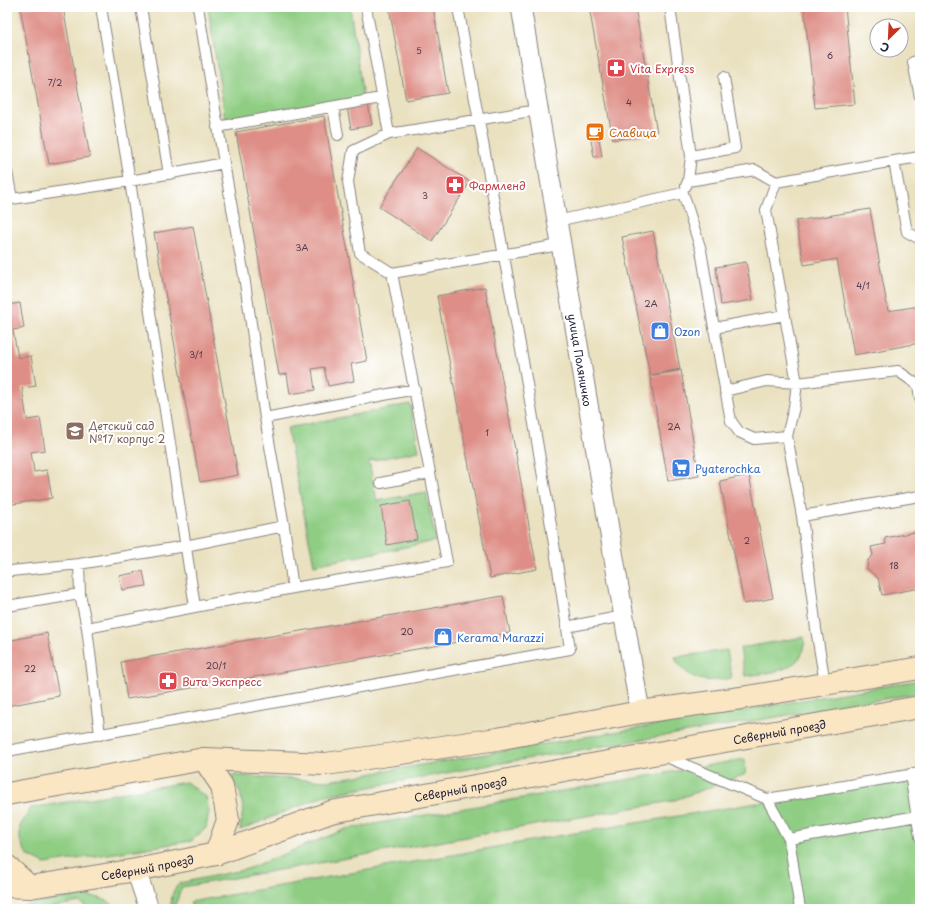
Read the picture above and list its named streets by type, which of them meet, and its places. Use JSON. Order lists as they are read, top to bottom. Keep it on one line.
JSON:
{"streets":{"main road":["Северный проезд"],"street":["улица Поляничко"]},"places":{"pharmacy":["Vita Express","Фармленд","Вита Экспресс"],"cafe":["Славица"],"shop":["Ozon","Kerama Marazzi"],"school or university":["Детский сад №17 корпус 2"],"supermarket":["Pyaterochka"]},"house_numbers":["5","6","7/2","4","3","3А","4/1","2А","3/1","2А","1","2","18","20","20/1","22"],"north":"bottom left"}
